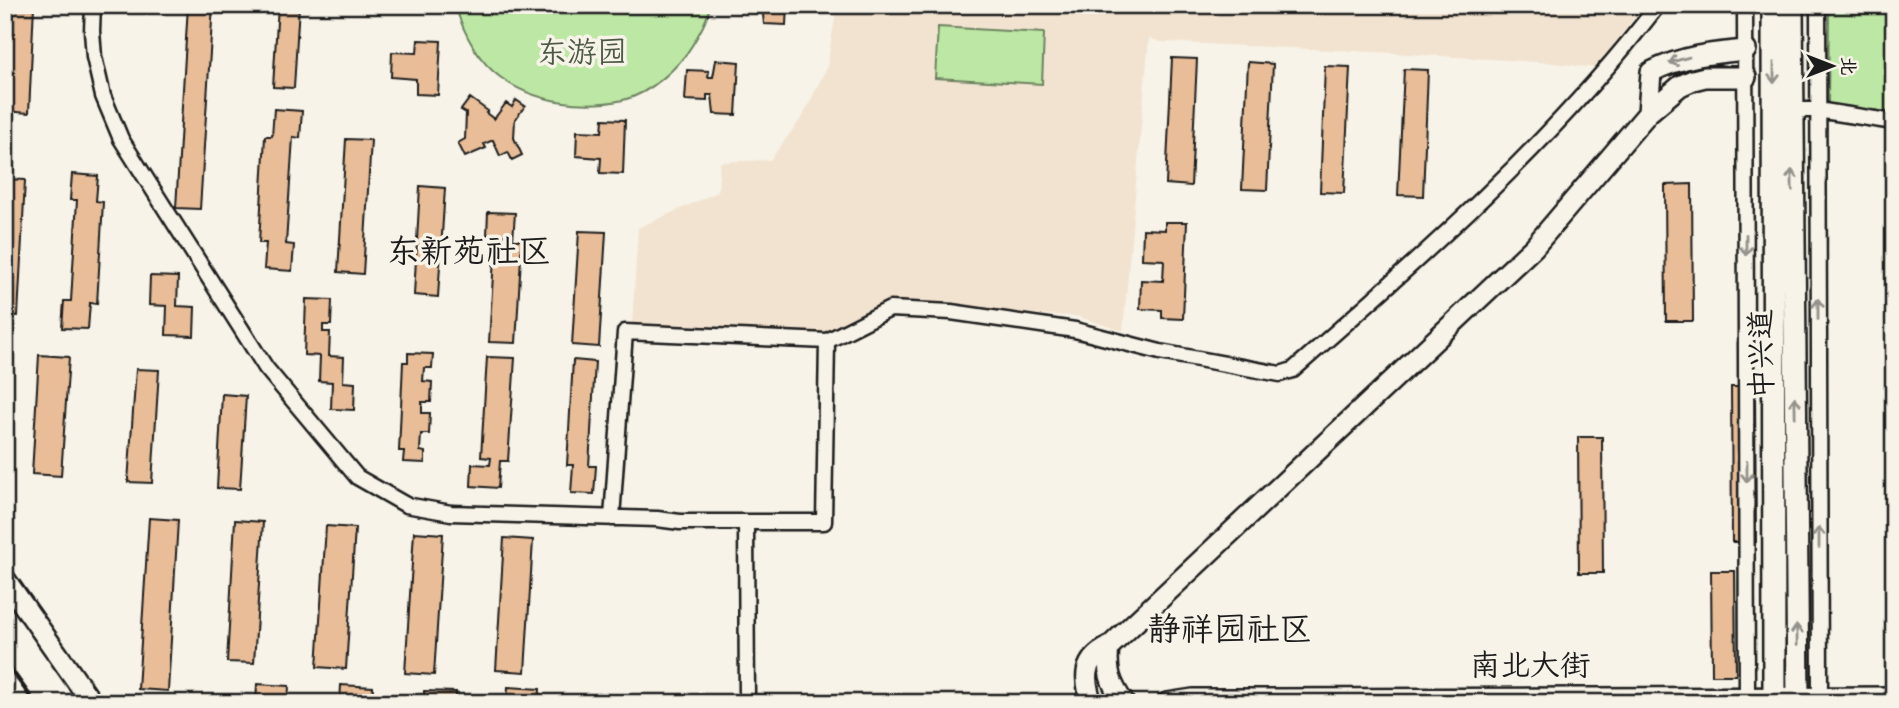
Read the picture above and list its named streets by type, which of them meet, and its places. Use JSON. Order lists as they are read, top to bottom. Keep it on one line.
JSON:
{"streets":{"main road":["中兴道"],"street":["南北大街"]},"crossings":[["中兴道","南北大街"]],"districts":["东新苑社区","静祥园社区"],"parks":["东游园"],"north":"right"}
